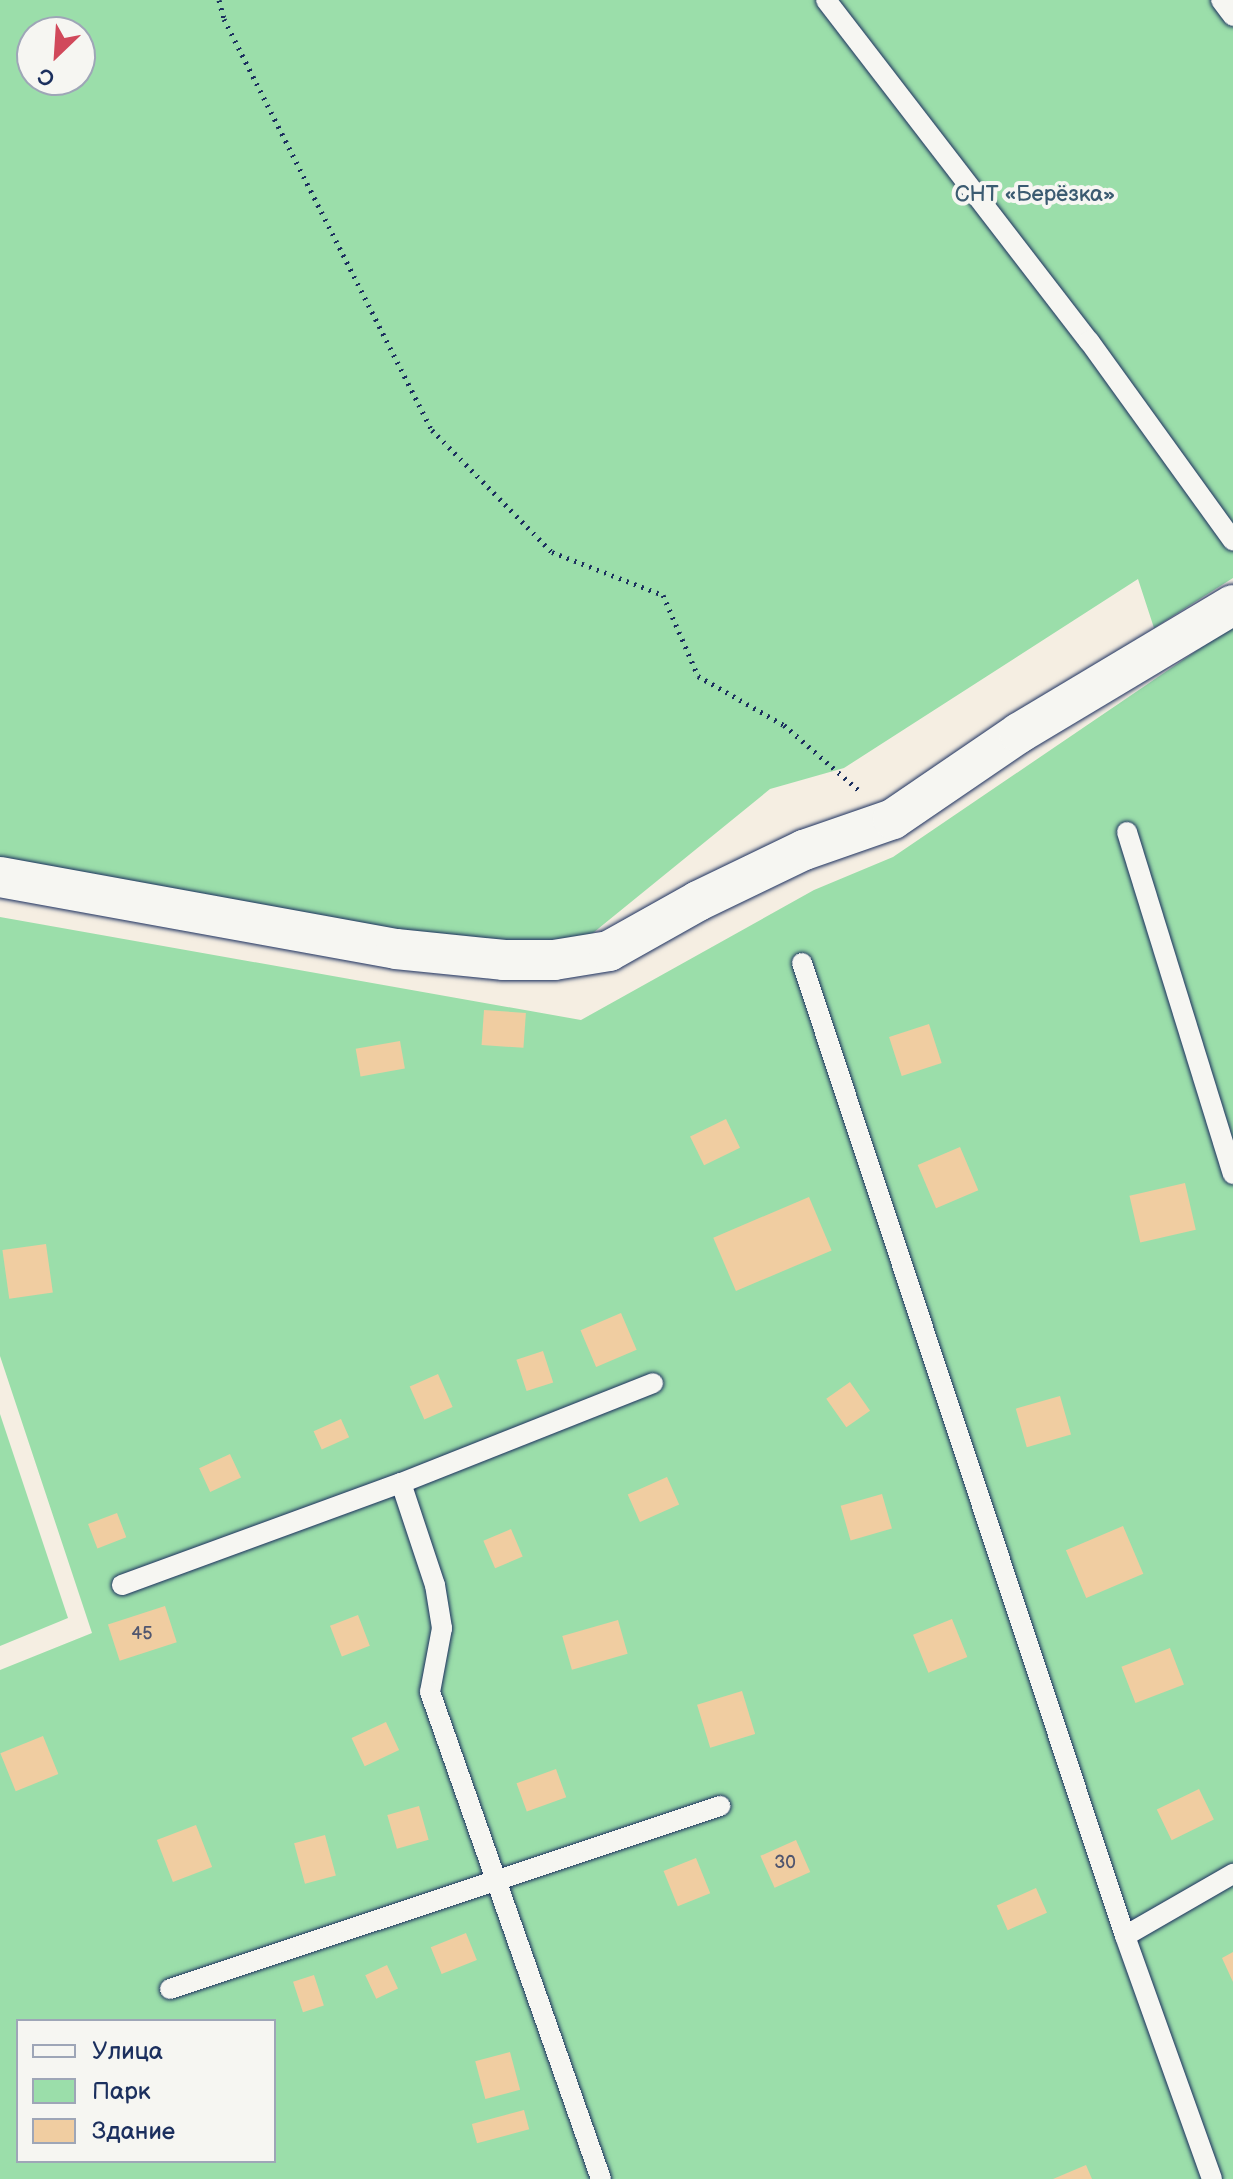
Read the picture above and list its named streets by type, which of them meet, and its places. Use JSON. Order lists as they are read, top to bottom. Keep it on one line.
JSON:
{"parks":["СНТ «Берёзка»"],"house_numbers":["45","30"],"legend":["Улица","Парк","Здание"],"north":"bottom left"}
